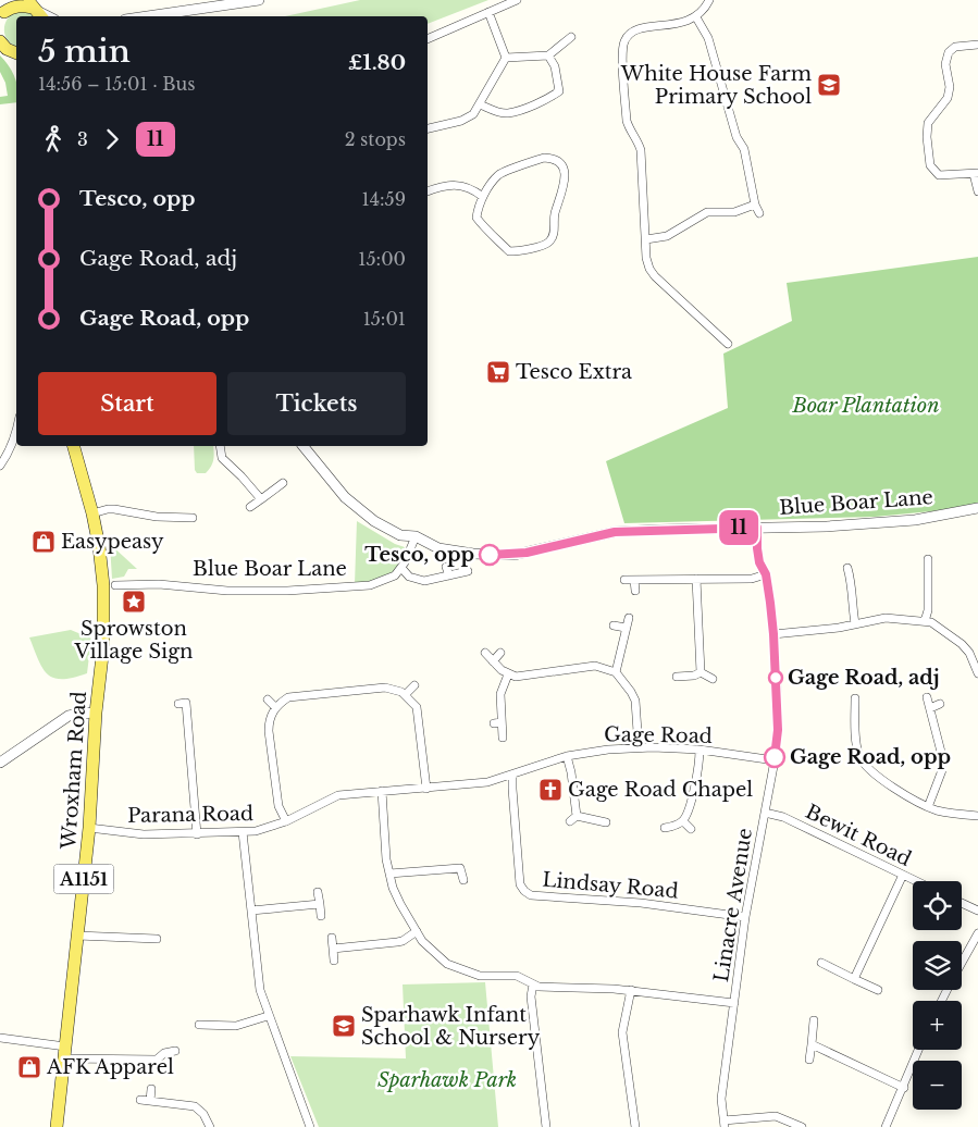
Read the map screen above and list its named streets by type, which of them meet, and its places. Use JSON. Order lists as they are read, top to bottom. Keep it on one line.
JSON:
{"streets":{"main road":["Wroxham Road","A1151"],"street":["Blue Boar Lane","Gage Road","Parana Road","Bewit Road","Lindsay Road","Linacre Avenue"]},"crossings":[["Blue Boar Lane","Linacre Avenue"],["Gage Road","Parana Road"],["Gage Road","Lindsay Road"],["Gage Road","Linacre Avenue"],["Wroxham Road","Parana Road"],["Parana Road","Lindsay Road"],["Bewit Road","Linacre Avenue"],["Lindsay Road","Linacre Avenue"]],"parks":["Boar Plantation","Sparhawk Park"],"places":{"school or university":["White House Farm Primary School","Sparhawk Infant School & Nursery"],"supermarket":["Tesco Extra"],"shop":["Easypeasy","AFK Apparel"],"other":["Tesco, opp","Gage Road, adj","Gage Road, opp"],"place":["Sprowston Village Sign"],"church":["Gage Road Chapel"]},"lines":["bus line 11"],"page":{"on_map":"11","heading":["5 min","14:56 – 15:01 · Bus","£1.80"],"legs":["3","11","2 stops"],"list":[{"name":"Tesco, opp","value":"14:59"},{"name":"Gage Road, adj","value":"15:00"},{"name":"Gage Road, opp","value":"15:01"}],"buttons":["Start","Tickets"],"map_buttons":["+","−"]}}
